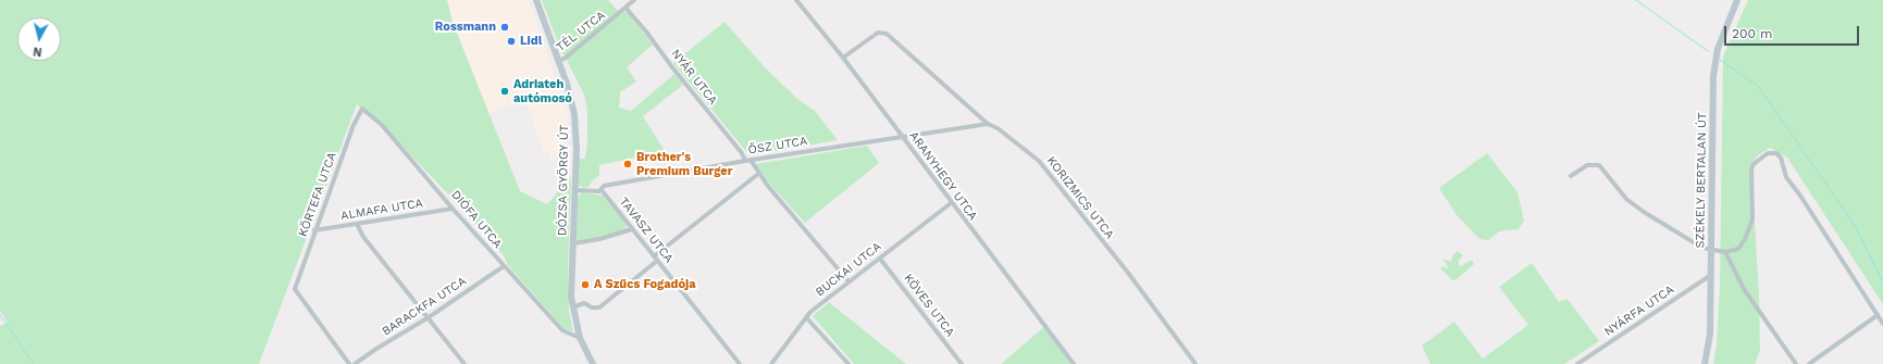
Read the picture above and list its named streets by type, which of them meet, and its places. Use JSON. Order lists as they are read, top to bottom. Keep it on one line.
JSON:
{"streets":{"main road":["DÓZSA GYÖRGY ÚT","SZÉKELY BERTALAN ÚT"],"street":["TÉL UTCA","NYÁR UTCA","ŐSZ UTCA","ARANYHEGY UTCA","KÖRTEFA UTCA","KORIZMICS UTCA","ALMAFA UTCA","DIÓFA UTCA","TAVASZ UTCA","BUCKAI UTCA","KÖVES UTCA","BARACKFA UTCA","NYÁRFA UTCA"]},"crossings":[["TÉL UTCA","NYÁR UTCA"],["TÉL UTCA","DÓZSA GYÖRGY ÚT"],["NYÁR UTCA","ŐSZ UTCA"],["ŐSZ UTCA","ARANYHEGY UTCA"],["ŐSZ UTCA","DÓZSA GYÖRGY ÚT"],["ŐSZ UTCA","KORIZMICS UTCA"],["ŐSZ UTCA","TAVASZ UTCA"],["ARANYHEGY UTCA","KORIZMICS UTCA"],["ARANYHEGY UTCA","BUCKAI UTCA"],["DÓZSA GYÖRGY ÚT","DIÓFA UTCA"],["SZÉKELY BERTALAN ÚT","NYÁRFA UTCA"],["KÖRTEFA UTCA","ALMAFA UTCA"],["KÖRTEFA UTCA","DIÓFA UTCA"],["ALMAFA UTCA","DIÓFA UTCA"],["DIÓFA UTCA","BARACKFA UTCA"],["BUCKAI UTCA","KÖVES UTCA"]],"places":["Rossmann","Lidl","Adriateh autómosó","Brother's Premium Burger","A Szűcs Fogadója"],"scale_bar":"200 m","north":"bottom"}
